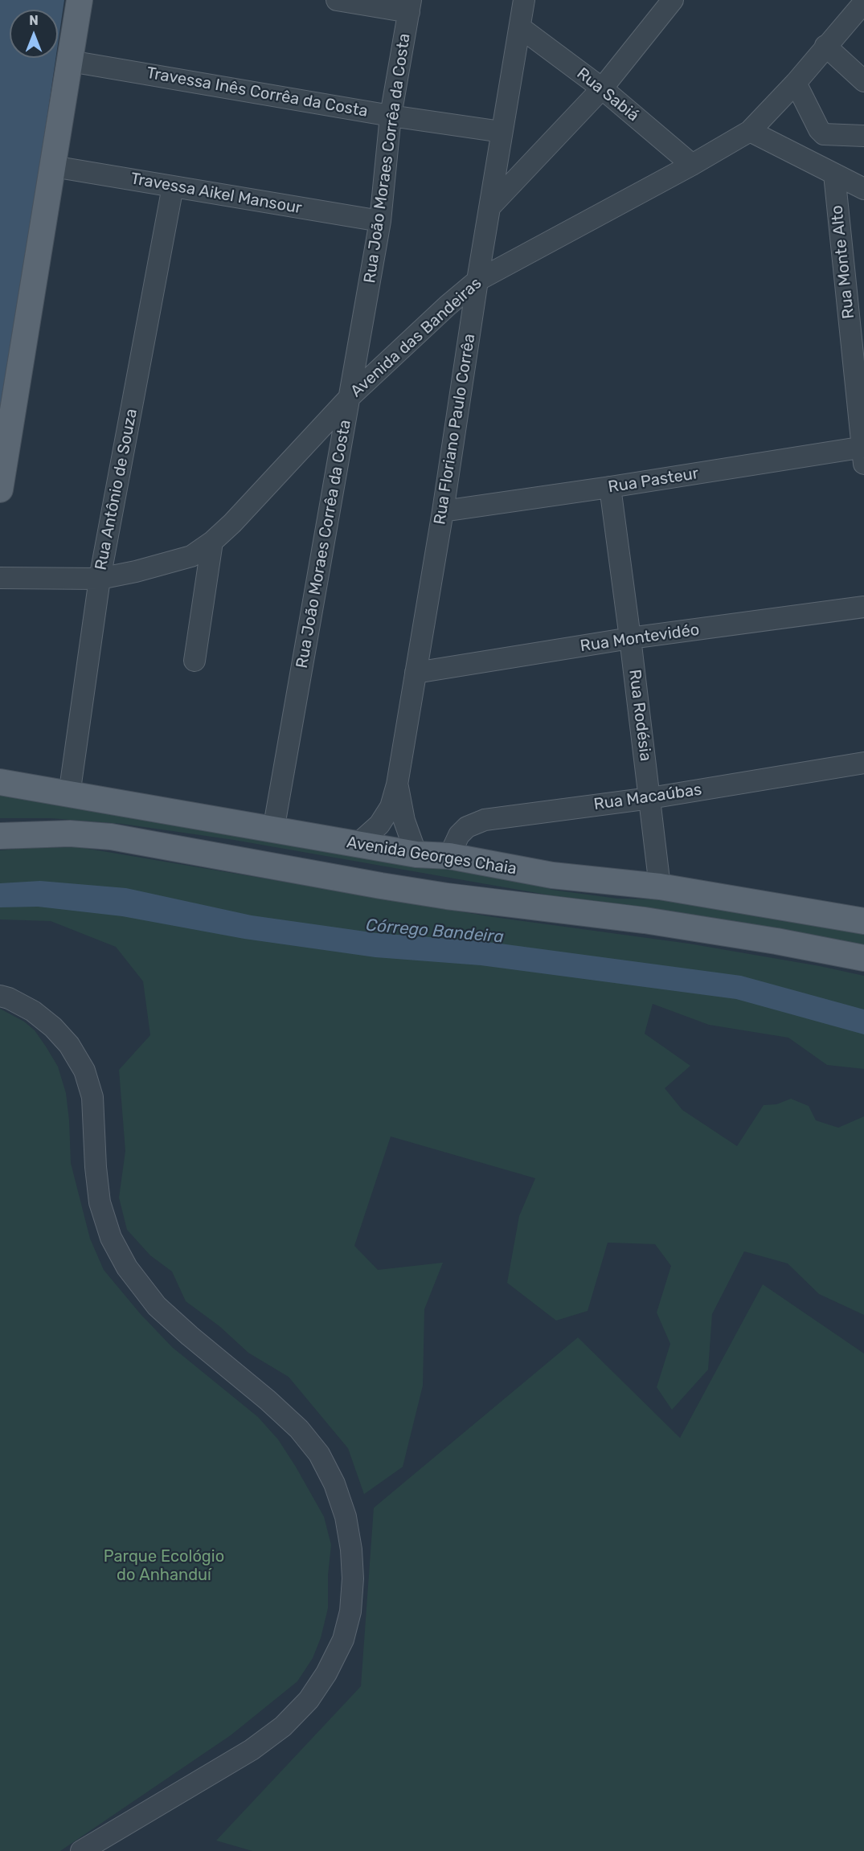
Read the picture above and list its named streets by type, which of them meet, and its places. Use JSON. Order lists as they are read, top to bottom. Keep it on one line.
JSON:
{"streets":{"main road":["Avenida Georges Chaia"],"street":["Travessa Inês Corrêa da Costa","Rua Sabiá","Rua João Moraes Corrêa da Costa","Travessa Aikel Mansour","Rua Monte Alto","Avenida das Bandeiras","Rua Floriano Paulo Corrêa","Rua Pasteur","Rua Antônio de Souza","Rua Montevidéo","Rua Rodésia","Rua Macaúbas"]},"crossings":[["Travessa Inês Corrêa da Costa","Rua João Moraes Corrêa da Costa"],["Travessa Inês Corrêa da Costa","Rua Floriano Paulo Corrêa"],["Rua Sabiá","Avenida das Bandeiras"],["Rua Sabiá","Rua Floriano Paulo Corrêa"],["Rua João Moraes Corrêa da Costa","Travessa Aikel Mansour"],["Rua João Moraes Corrêa da Costa","Avenida das Bandeiras"],["Rua João Moraes Corrêa da Costa","Avenida Georges Chaia"],["Travessa Aikel Mansour","Rua Antônio de Souza"],["Rua Monte Alto","Rua Pasteur"],["Avenida das Bandeiras","Rua Floriano Paulo Corrêa"],["Avenida das Bandeiras","Rua Antônio de Souza"],["Rua Floriano Paulo Corrêa","Rua Pasteur"],["Rua Floriano Paulo Corrêa","Rua Montevidéo"],["Rua Floriano Paulo Corrêa","Avenida Georges Chaia"],["Rua Pasteur","Rua Rodésia"],["Rua Antônio de Souza","Avenida Georges Chaia"],["Rua Montevidéo","Rua Rodésia"],["Rua Rodésia","Rua Macaúbas"],["Rua Rodésia","Avenida Georges Chaia"],["Rua Macaúbas","Avenida Georges Chaia"]],"water":["Córrego Bandeira"],"parks":["Parque Ecológio do Anhanduí"],"north":"top"}
